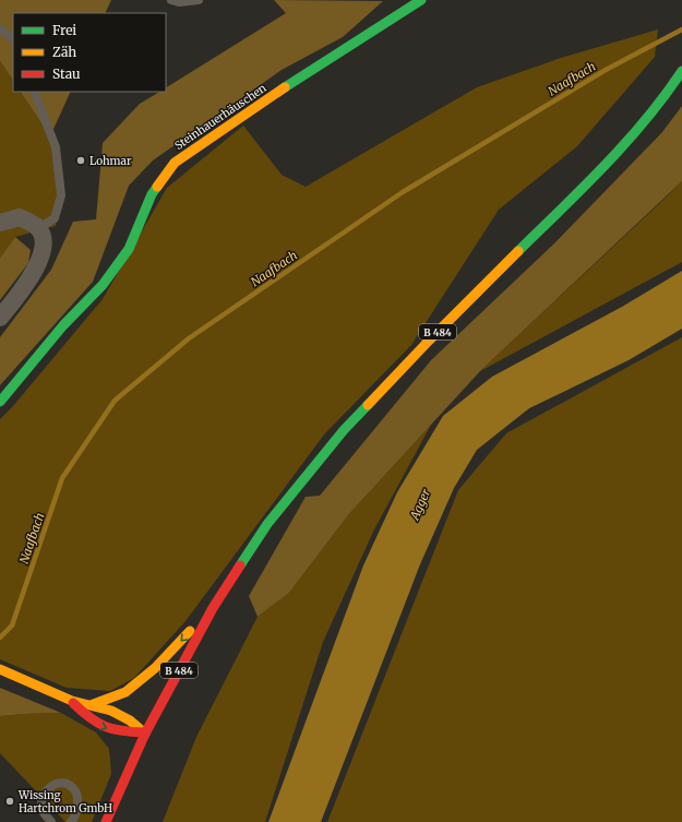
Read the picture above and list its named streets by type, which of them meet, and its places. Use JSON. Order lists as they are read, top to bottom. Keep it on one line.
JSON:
{"streets":{"main road":["Steinhauerhäuschen","B 484"]},"water":["Naafbach","Agger"],"places":["Lohmar","Wissing Hartchrom GmbH"],"legend":["Frei","Zäh","Stau"]}
